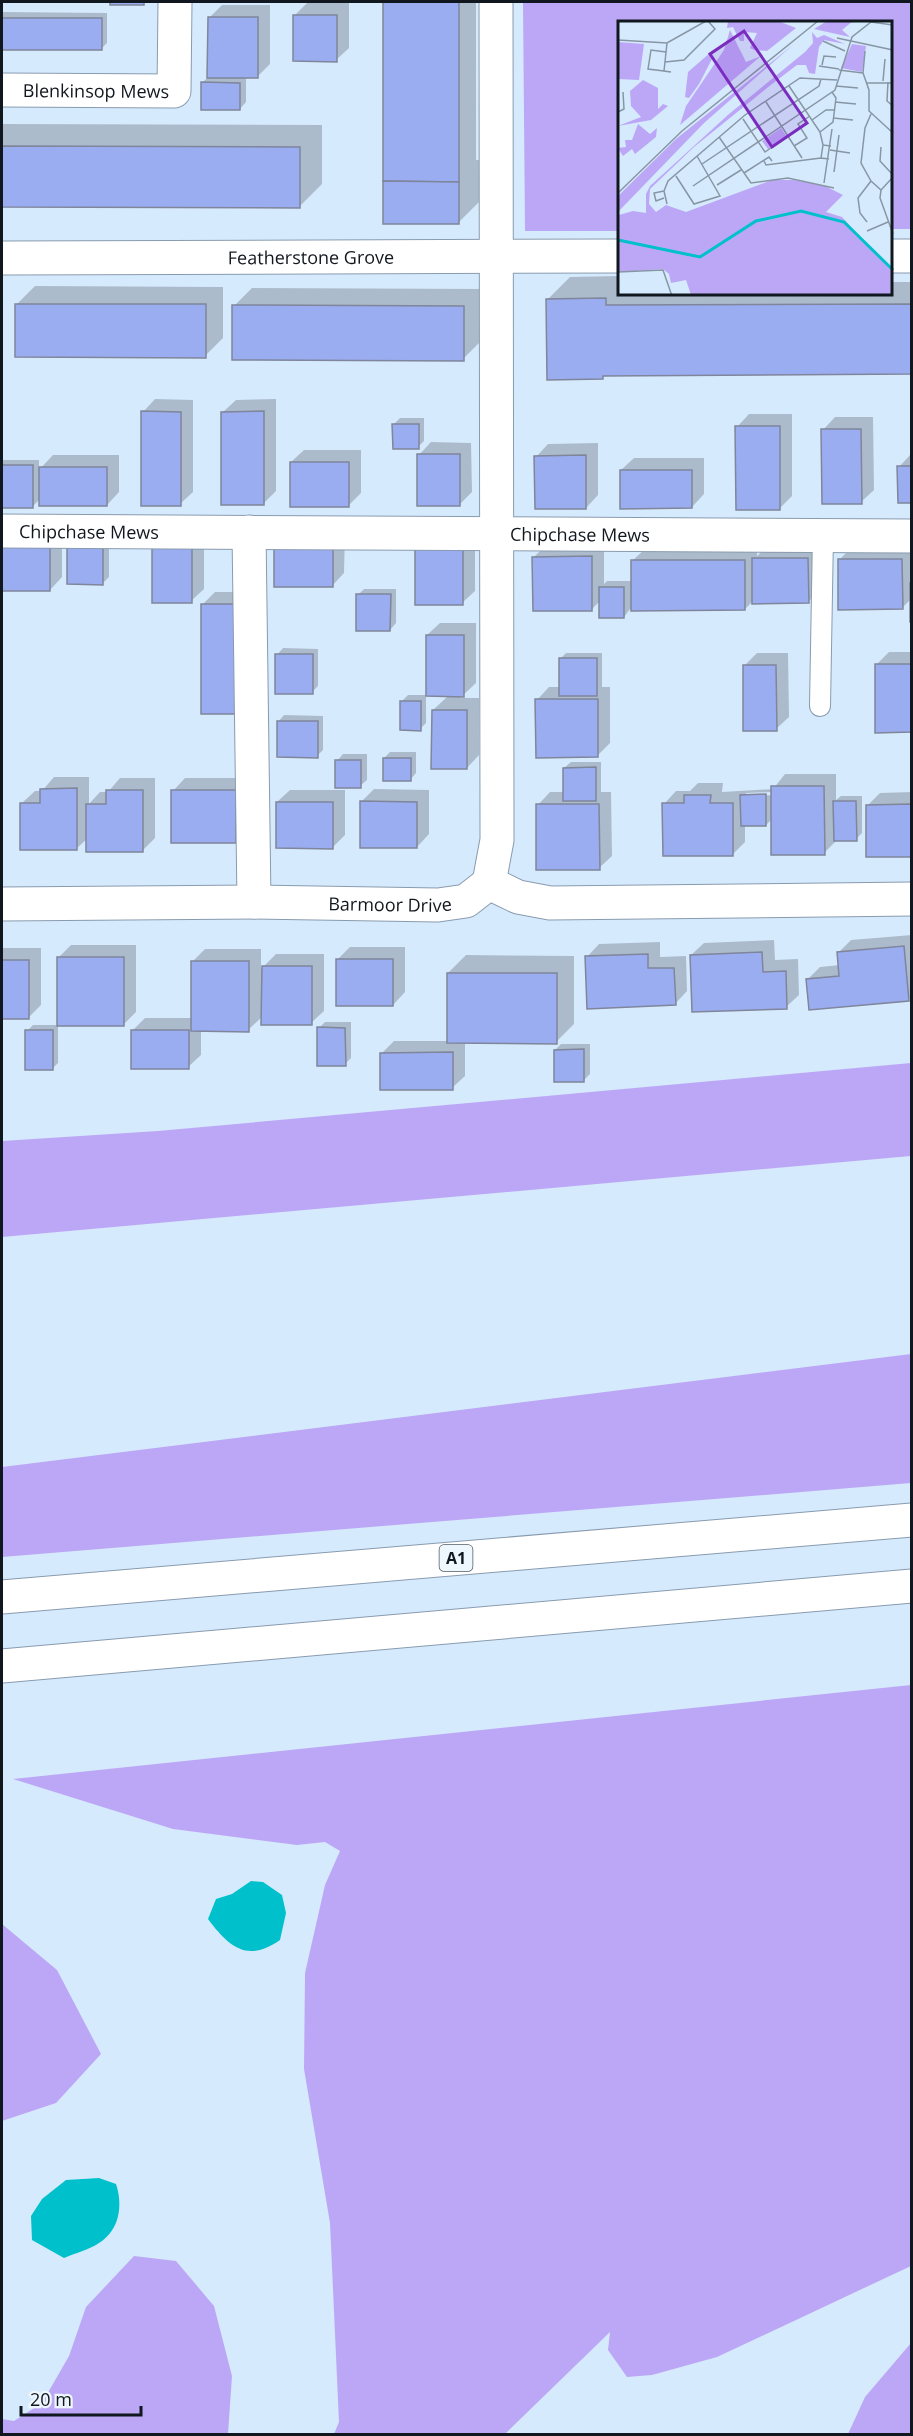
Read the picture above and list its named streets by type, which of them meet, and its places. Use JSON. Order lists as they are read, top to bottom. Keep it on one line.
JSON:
{"streets":{"main road":["Blenkinsop Mews","Featherstone Grove","Chipchase Mews","Barmoor Drive","A1"]},"scale_bar":"20 m"}
